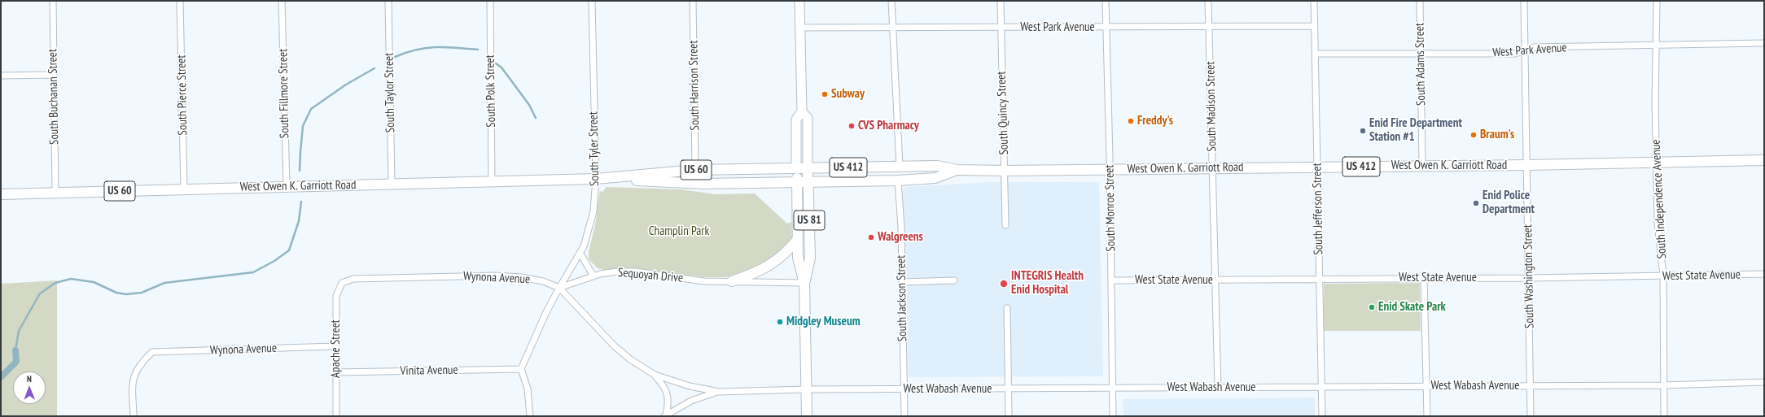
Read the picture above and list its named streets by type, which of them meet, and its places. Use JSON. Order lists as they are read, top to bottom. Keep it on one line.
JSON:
{"streets":{"highway":["West Owen K. Garriott Road","US 412","US 60","US 81"],"street":["West Park Avenue","South Adams Street","South Harrison Street","South Polk Street","South Taylor Street","South Fillmore Street","South Pierce Street","South Buchanan Street","South Madison Street","South Quincy Street","South Tyler Street","South Independence Avenue","South Monroe Street","South Jefferson Street","Sequoyah Drive","West State Avenue","South Washington Street","Wynona Avenue","South Jackson Street","Apache Street","Vinita Avenue","West Wabash Avenue"]},"crossings":[["West Park Avenue","South Adams Street"],["West Park Avenue","South Madison Street"],["West Park Avenue","South Quincy Street"],["West Park Avenue","South Independence Avenue"],["West Park Avenue","South Monroe Street"],["West Park Avenue","South Jefferson Street"],["West Park Avenue","South Washington Street"],["South Adams Street","West Owen K. Garriott Road"],["South Harrison Street","West Owen K. Garriott Road"],["South Polk Street","West Owen K. Garriott Road"],["South Taylor Street","West Owen K. Garriott Road"],["South Fillmore Street","West Owen K. Garriott Road"],["South Pierce Street","West Owen K. Garriott Road"],["South Buchanan Street","West Owen K. Garriott Road"],["South Madison Street","West Owen K. Garriott Road"],["South Madison Street","West State Avenue"],["South Madison Street","West Wabash Avenue"],["South Quincy Street","West Owen K. Garriott Road"],["South Tyler Street","West Owen K. Garriott Road"],["South Tyler Street","Sequoyah Drive"],["South Tyler Street","Wynona Avenue"],["West Owen K. Garriott Road","South Independence Avenue"],["West Owen K. Garriott Road","South Monroe Street"],["West Owen K. Garriott Road","South Jefferson Street"],["West Owen K. Garriott Road","US 81"],["West Owen K. Garriott Road","South Washington Street"],["West Owen K. Garriott Road","South Jackson Street"],["South Independence Avenue","West State Avenue"],["South Independence Avenue","West Wabash Avenue"],["South Monroe Street","West State Avenue"],["South Monroe Street","West Wabash Avenue"],["South Jefferson Street","West State Avenue"],["South Jefferson Street","West Wabash Avenue"],["US 81","Sequoyah Drive"],["US 81","West Wabash Avenue"],["Sequoyah Drive","Wynona Avenue"],["West State Avenue","South Washington Street"],["South Washington Street","West Wabash Avenue"],["Wynona Avenue","Apache Street"],["Wynona Avenue","West Wabash Avenue"],["South Jackson Street","West Wabash Avenue"],["Apache Street","Vinita Avenue"]],"parks":["Champlin Park"],"places":["Subway","Freddy's","CVS Pharmacy","Enid Fire Department Station #1","Braum's","Enid Police Department","Walgreens","INTEGRIS Health Enid Hospital","Enid Skate Park","Midgley Museum"],"north":"top"}
